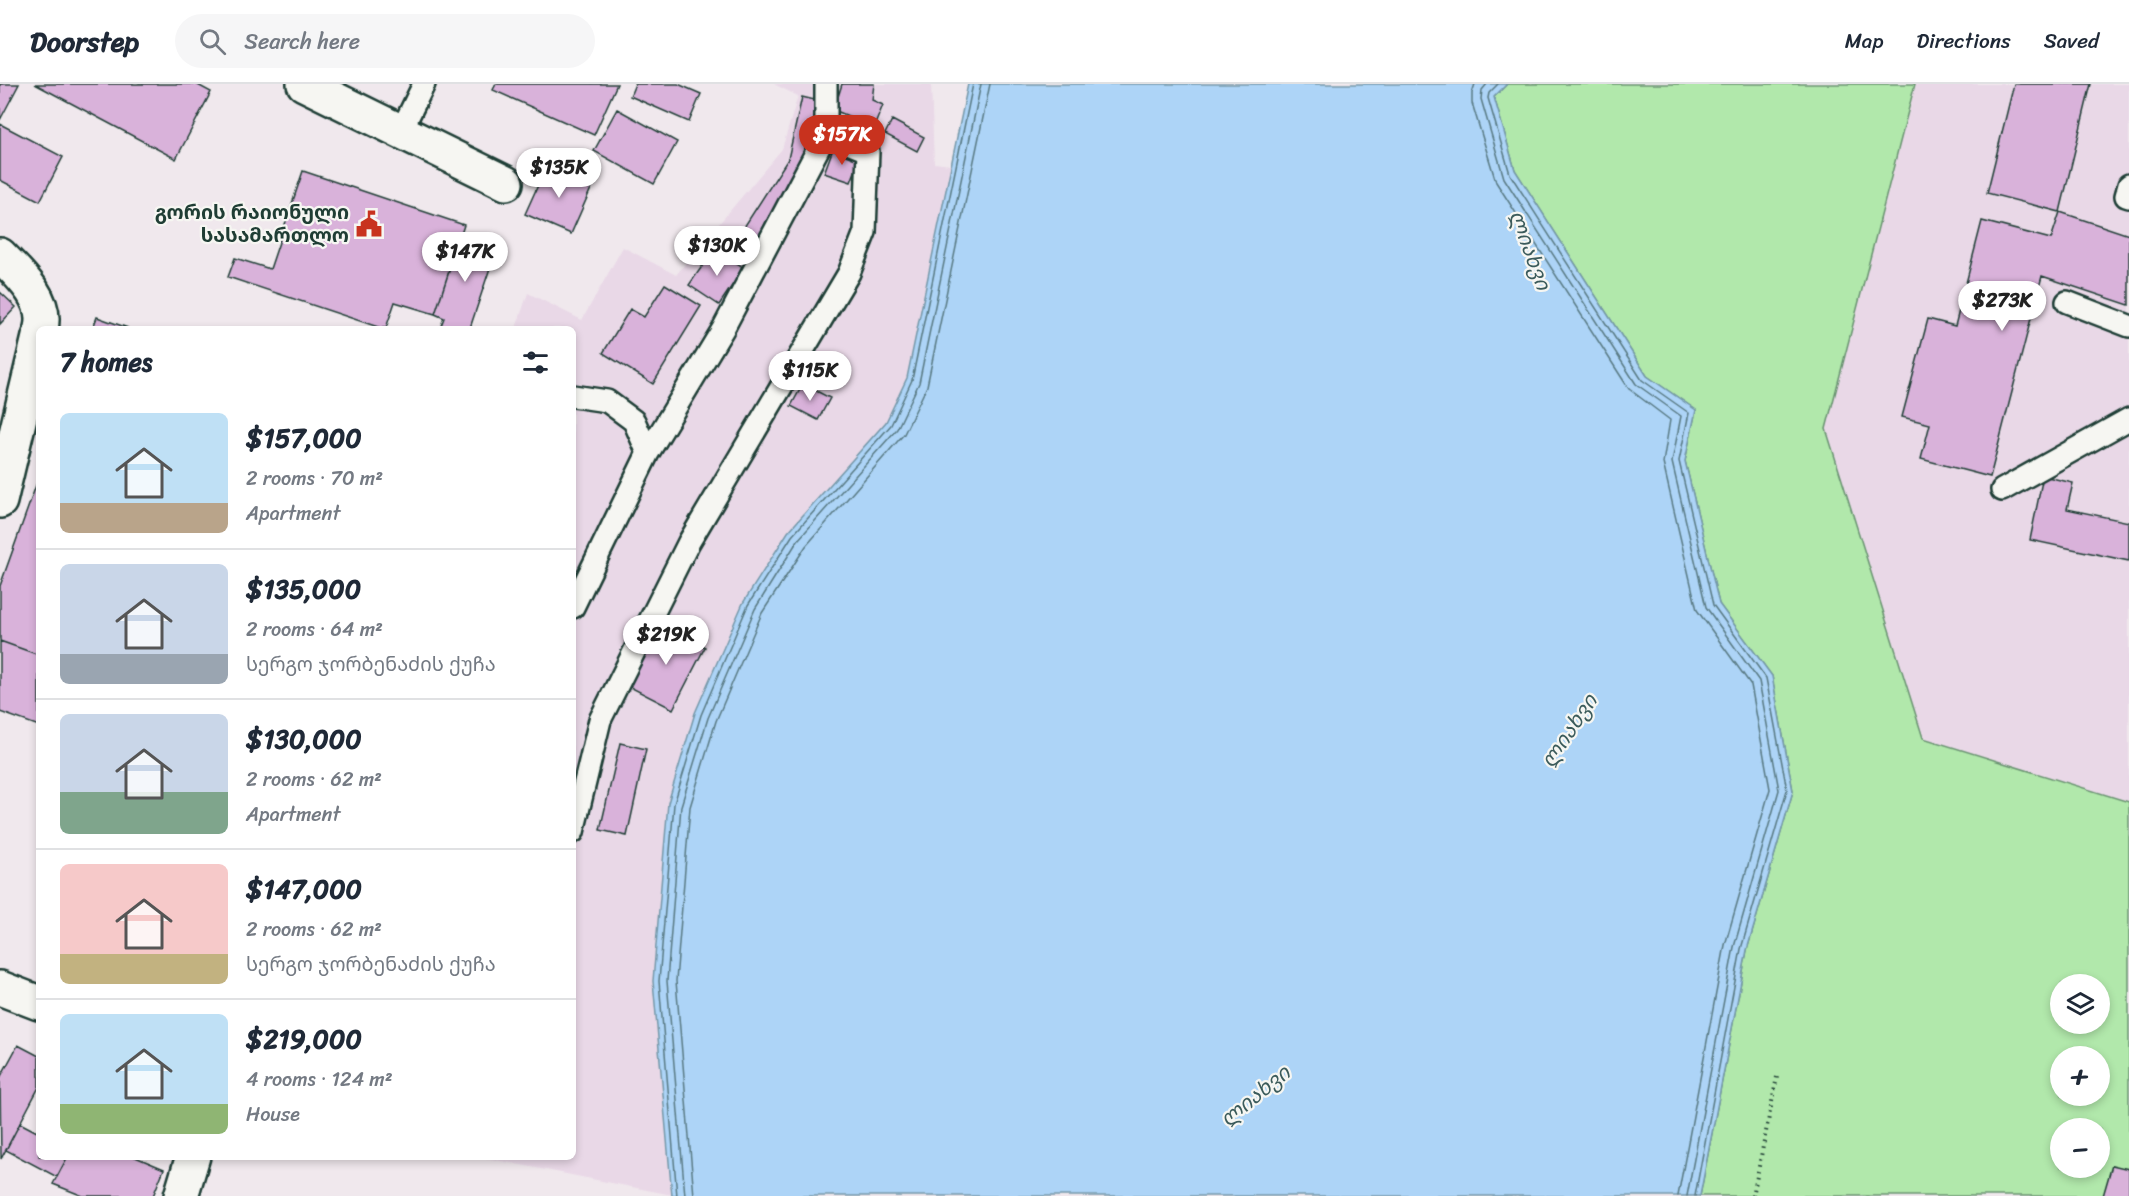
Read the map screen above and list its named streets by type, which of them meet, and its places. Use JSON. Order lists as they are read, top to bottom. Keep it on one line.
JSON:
{"water":["ლიახვი"],"places":{"public building":["გორის რაიონული სასამართლო"]},"page":{"header":"Doorstep","search":"Search here","nav":["Map","Directions","Saved"],"price":["$157K","$135K","$130K","$147K","$273K","$115K","$219K"],"heading":"7 homes","list":[{"name":"$157,000","note":"2 rooms · 70 m² · Apartment"},{"name":"$135,000","note":"2 rooms · 64 m² · სერგო ჯორბენაძის ქუჩა"},{"name":"$130,000","note":"2 rooms · 62 m² · Apartment"},{"name":"$147,000","note":"2 rooms · 62 m² · სერგო ჯორბენაძის ქუჩა"},{"name":"$219,000","note":"4 rooms · 124 m² · House"}],"map_buttons":["+","−"]}}
